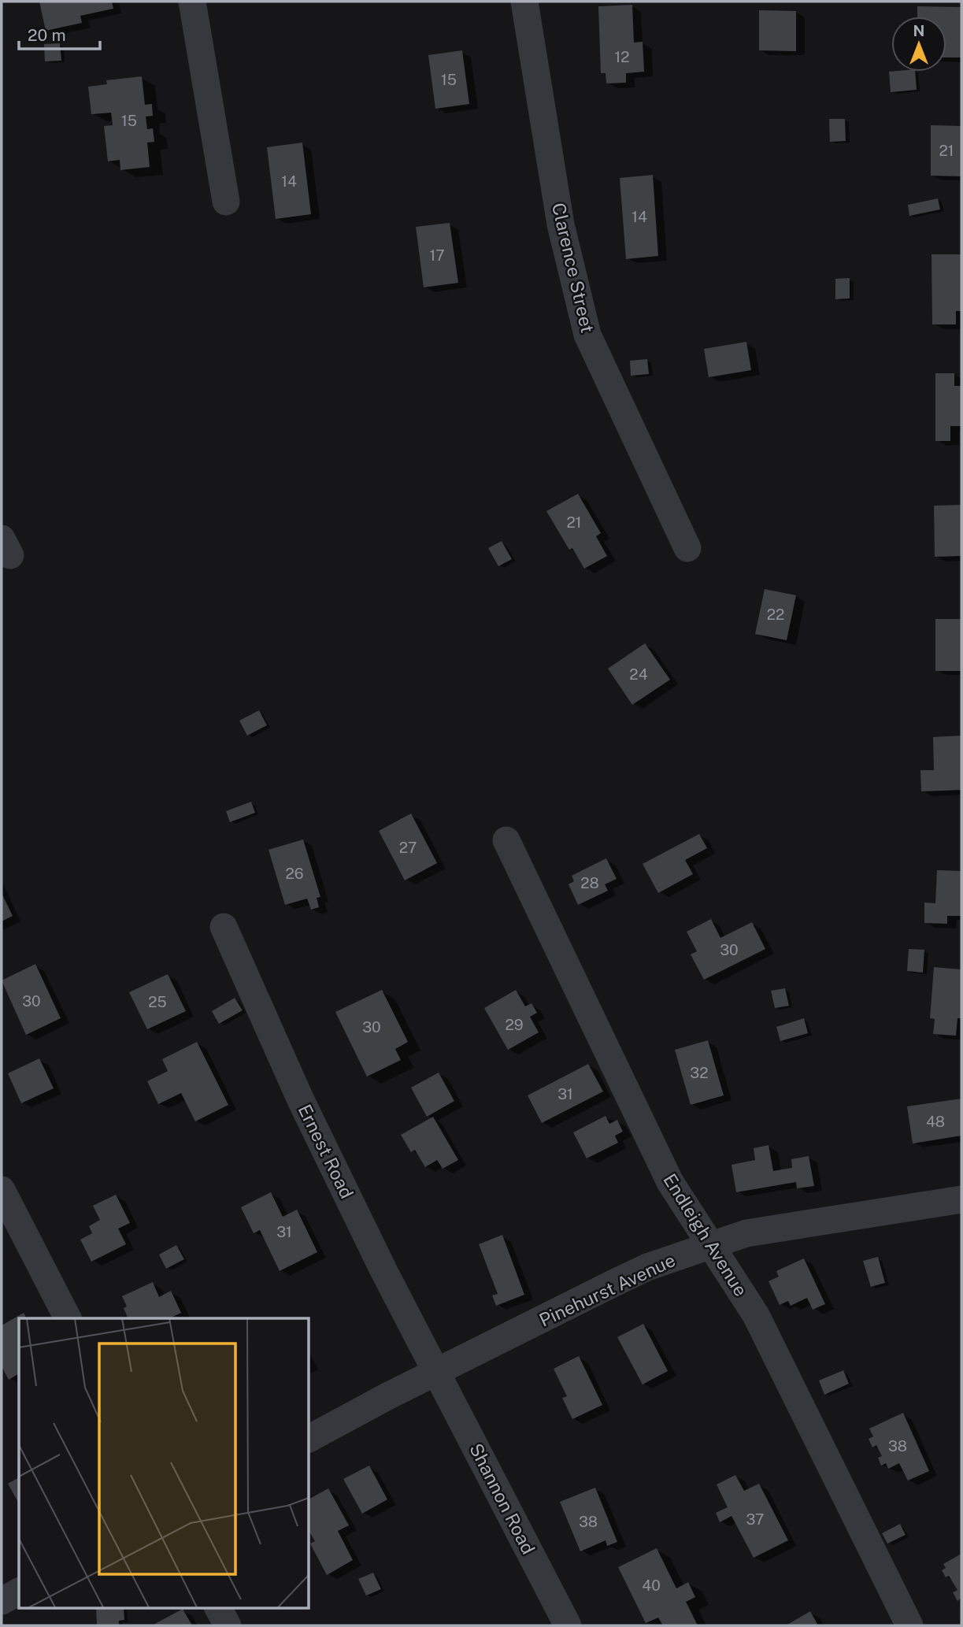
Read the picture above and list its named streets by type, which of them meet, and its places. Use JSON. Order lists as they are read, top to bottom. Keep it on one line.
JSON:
{"streets":{"street":["Clarence Street","Ernest Road","Endleigh Avenue","Pinehurst Avenue","Shannon Road"]},"crossings":[["Ernest Road","Pinehurst Avenue"],["Ernest Road","Shannon Road"],["Endleigh Avenue","Pinehurst Avenue"],["Pinehurst Avenue","Shannon Road"]],"house_numbers":["12","15","15","21","14","14","17","21","22","24","27","26","28","30","30","25","29","30","32","31","48","31","38","37","38","40"],"scale_bar":"20 m","north":"top"}
